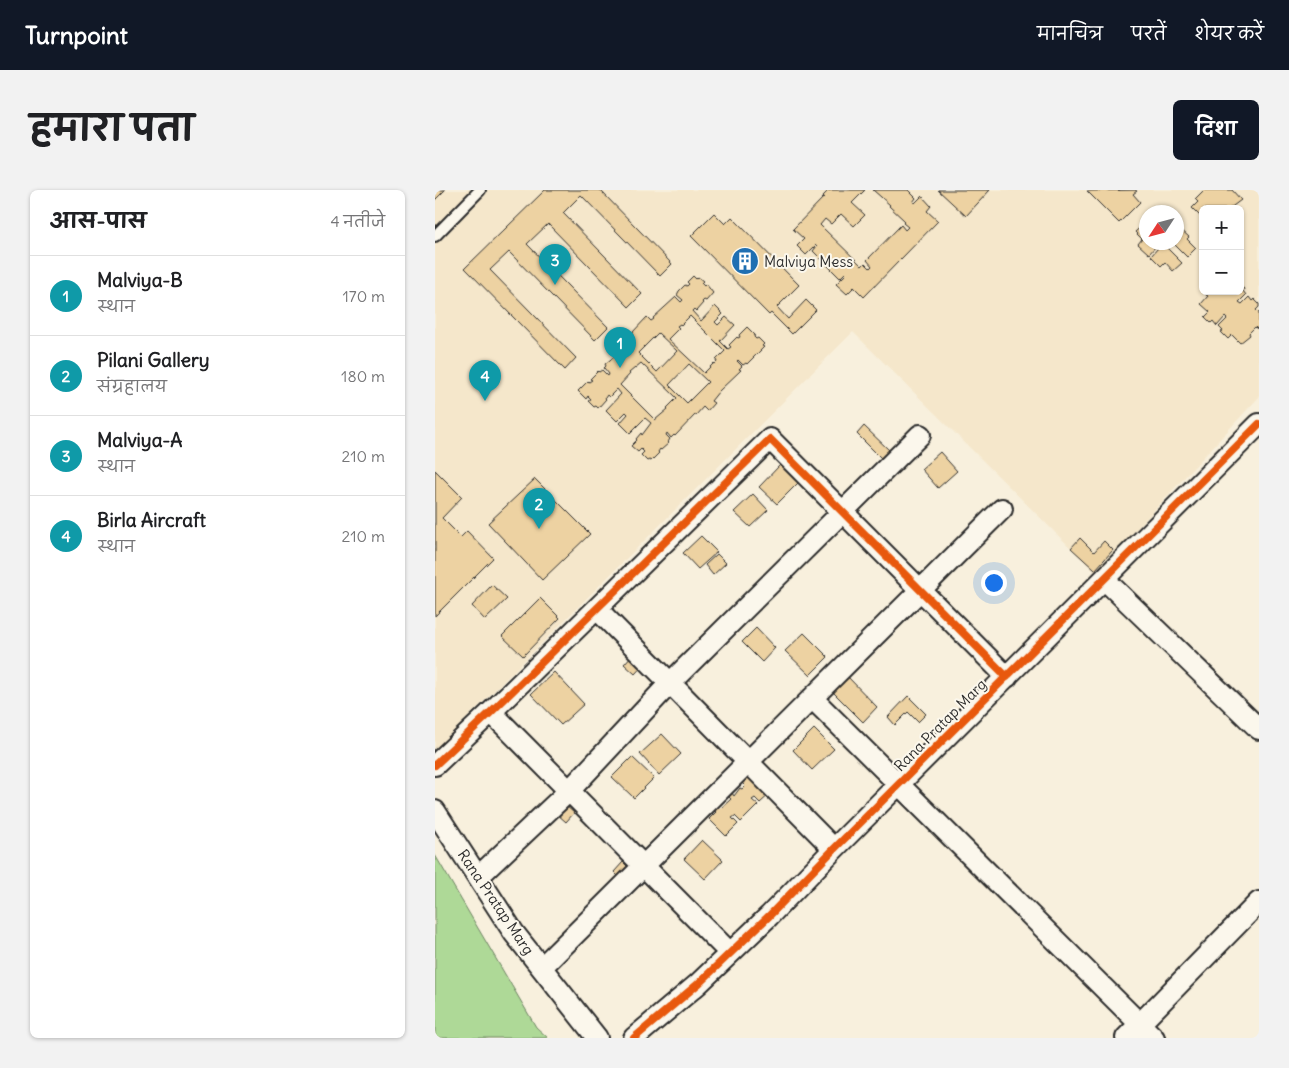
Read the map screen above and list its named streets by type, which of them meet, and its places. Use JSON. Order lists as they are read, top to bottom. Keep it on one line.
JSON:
{"streets":{"street":["Rana Pratap Marg"]},"places":{"building":["Malviya Mess"]},"north":"bottom left","page":{"header":"Turnpoint","nav":["मानचित्र","परतें","शेयर करें"],"title":"हमारा पता","buttons":"दिशा","heading":["आस-पास","4 नतीजे"],"map_buttons":["+","−"],"pins":["3","1","4","2"],"list":[{"mark":"1","name":"Malviya-B","note":"स्थान","value":"170 m"},{"mark":"2","name":"Pilani Gallery","note":"संग्रहालय","value":"180 m"},{"mark":"3","name":"Malviya-A","note":"स्थान","value":"210 m"},{"mark":"4","name":"Birla Aircraft","note":"स्थान","value":"210 m"}]}}
